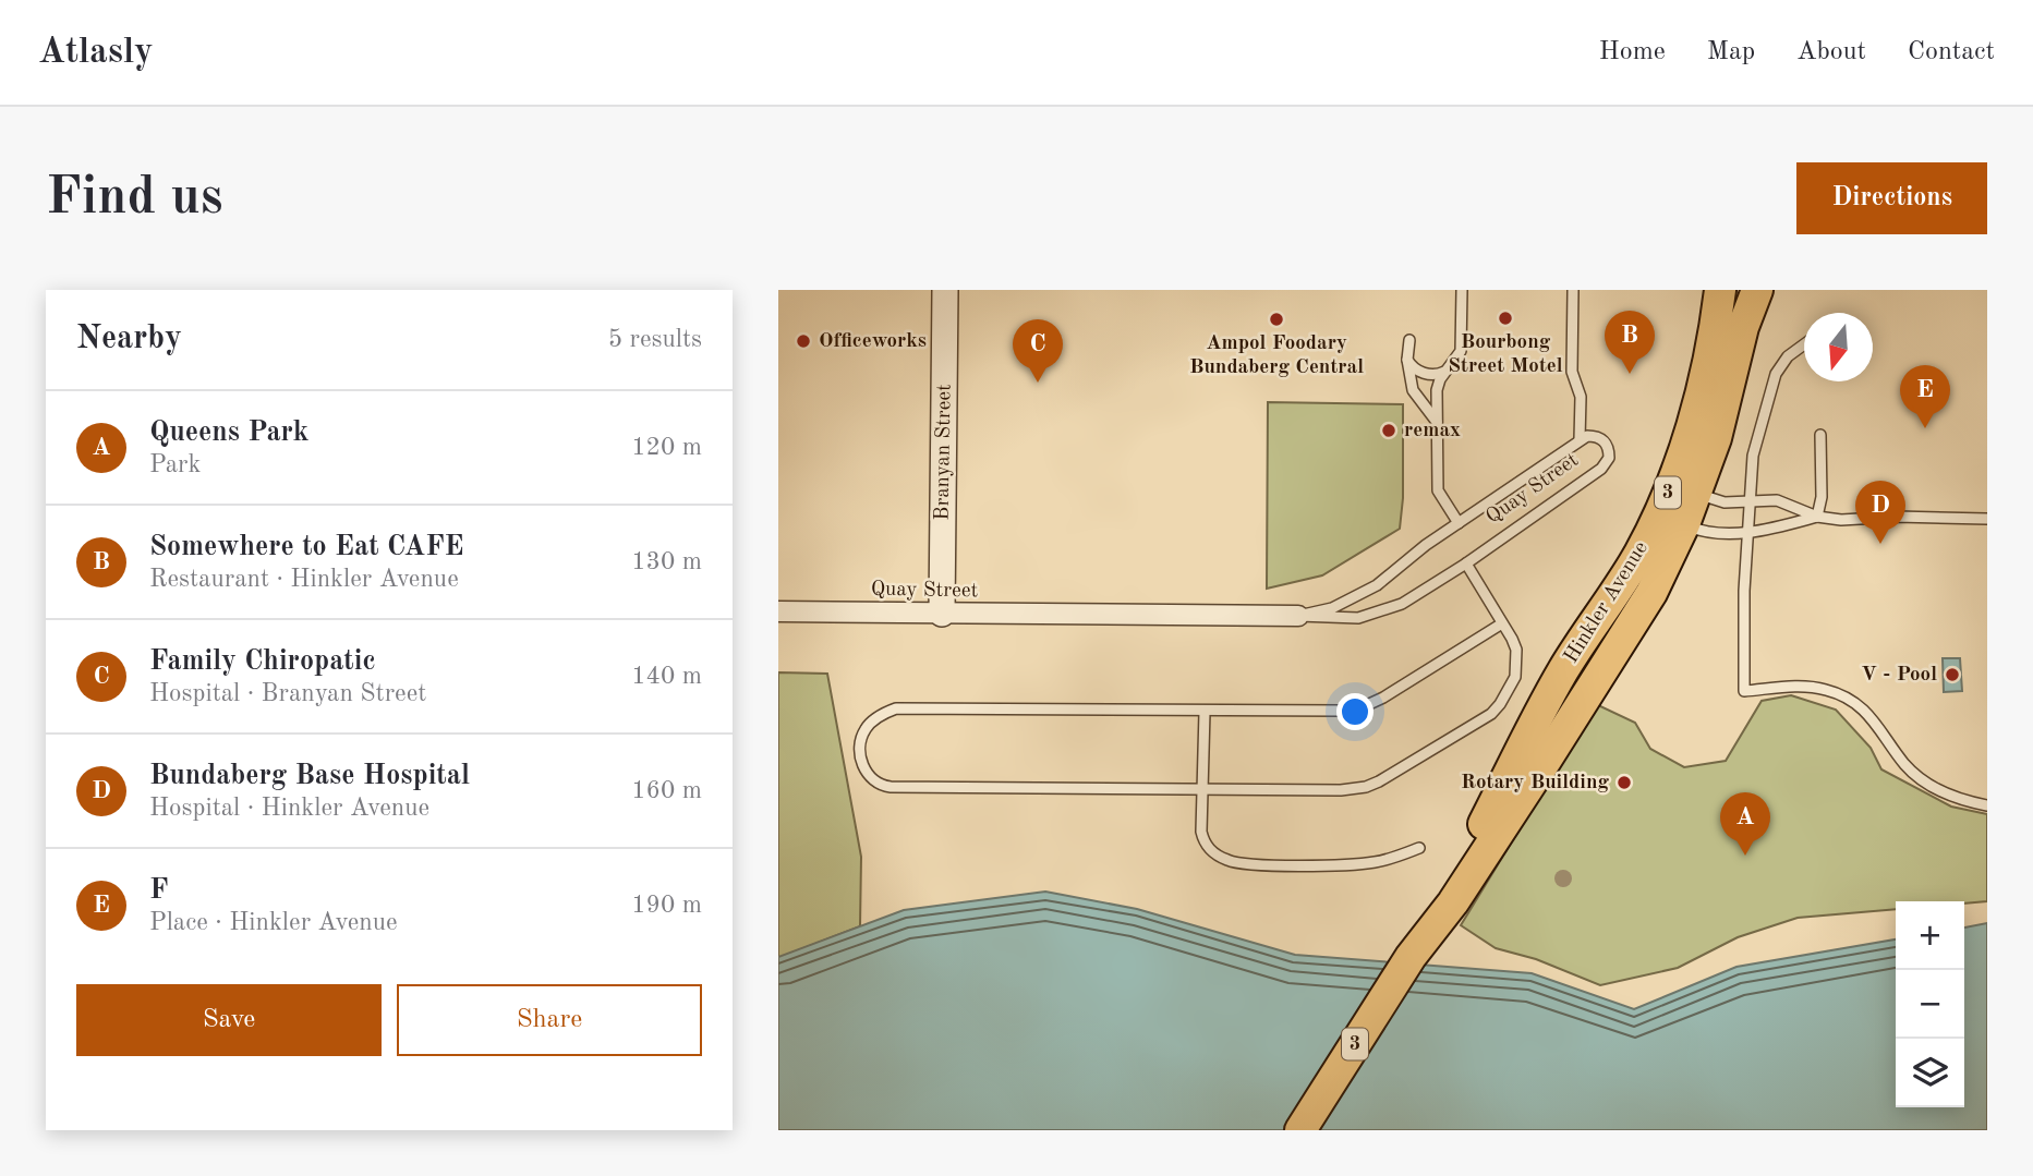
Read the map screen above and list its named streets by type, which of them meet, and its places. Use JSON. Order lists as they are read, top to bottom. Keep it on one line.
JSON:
{"streets":{"main road":["3","Hinkler Avenue"],"street":["Branyan Street","Quay Street"]},"crossings":[["Branyan Street","Quay Street"]],"places":["Bourbong Street Motel","Ampol Foodary Bundaberg Central","Officeworks","remax","V - Pool","Rotary Building"],"north":"bottom","page":{"header":"Atlasly","nav":["Home","Map","About","Contact"],"buttons":["Directions",["Save","Share"]],"title":"Find us","heading":["Nearby","5 results"],"pins":["B","C","E","D","A"],"list":[{"mark":"A","name":"Queens Park","note":"Park","value":"120 m"},{"mark":"B","name":"Somewhere to Eat CAFE","note":"Restaurant · Hinkler Avenue","value":"130 m"},{"mark":"C","name":"Family Chiropatic","note":"Hospital · Branyan Street","value":"140 m"},{"mark":"D","name":"Bundaberg Base Hospital","note":"Hospital · Hinkler Avenue","value":"160 m"},{"mark":"E","name":"F","note":"Place · Hinkler Avenue","value":"190 m"}],"map_buttons":["+","−"]}}
